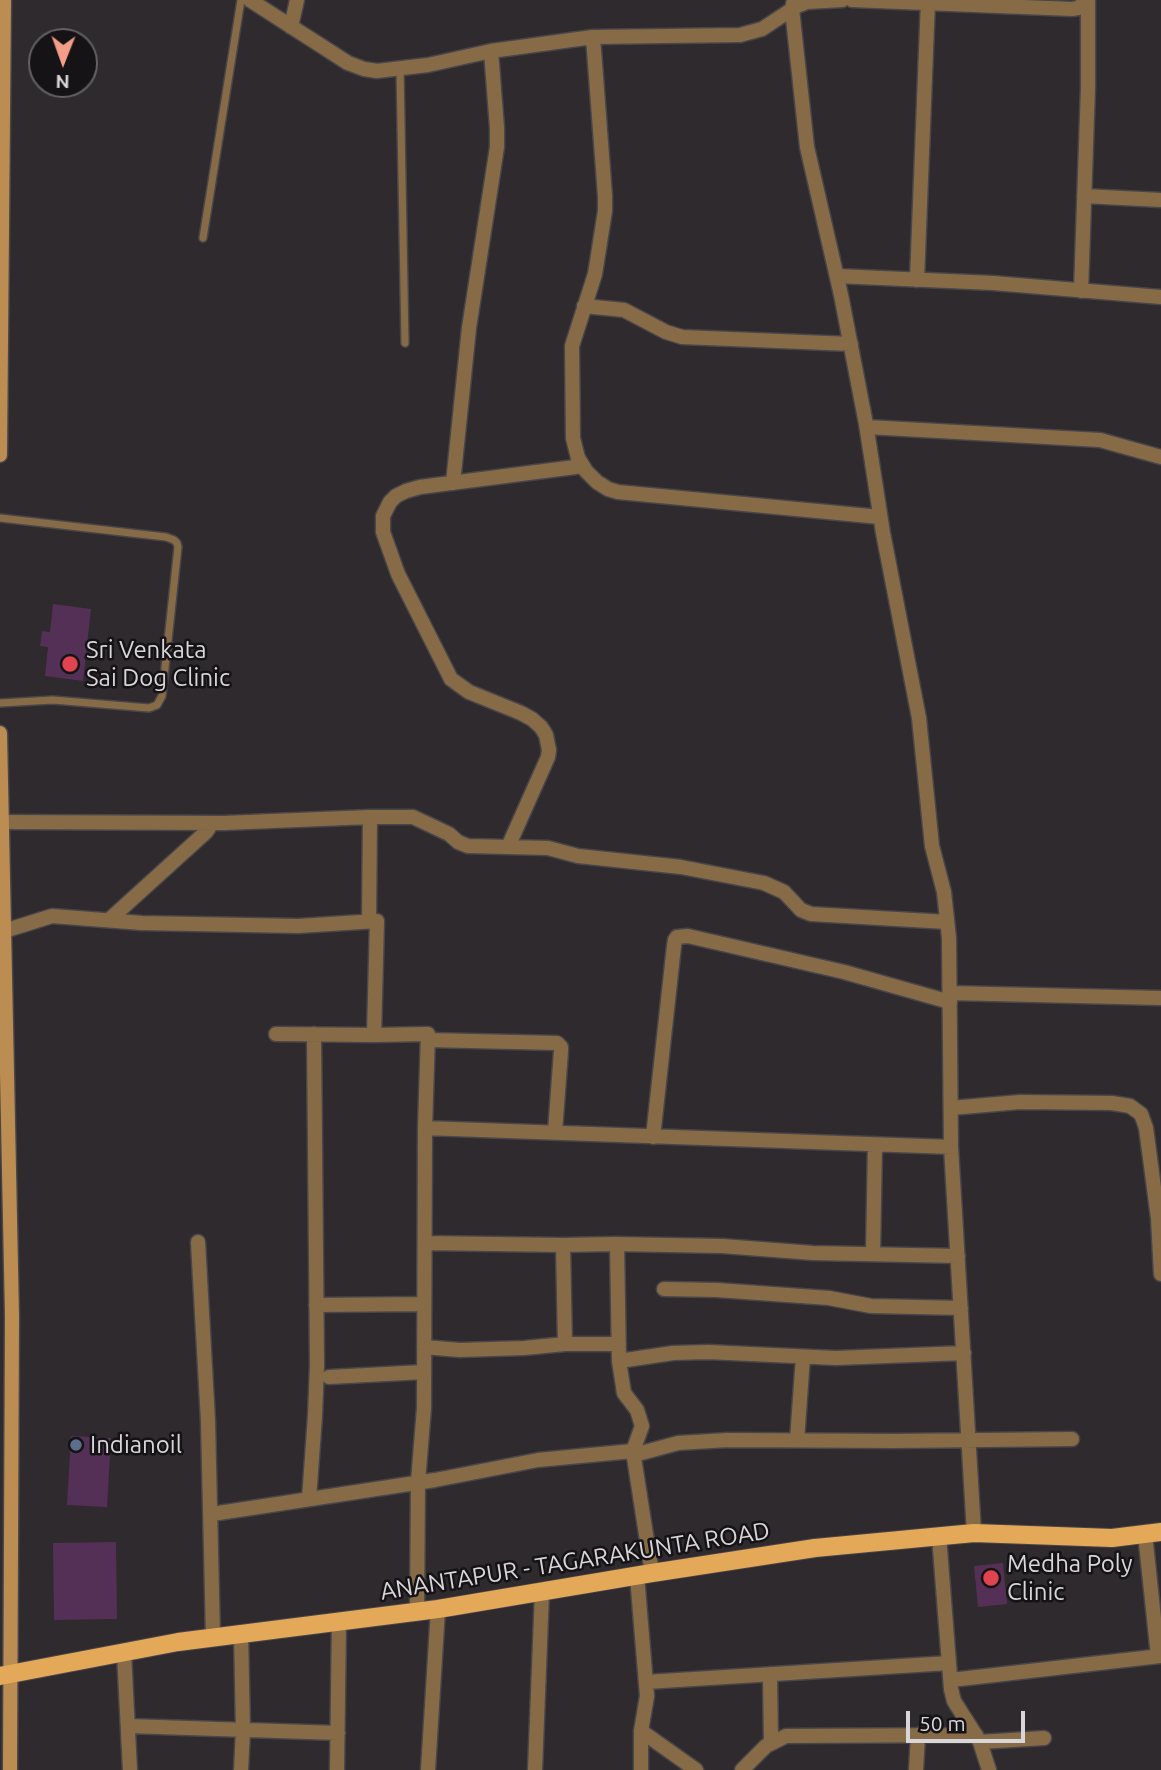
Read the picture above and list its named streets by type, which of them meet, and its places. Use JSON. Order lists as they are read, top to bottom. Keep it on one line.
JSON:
{"streets":{"main road":["ANANTAPUR - TAGARAKUNTA ROAD"]},"places":["Sri Venkata Sai Dog Clinic","Indianoil","Medha Poly Clinic"],"scale_bar":"50 m","north":"bottom"}
